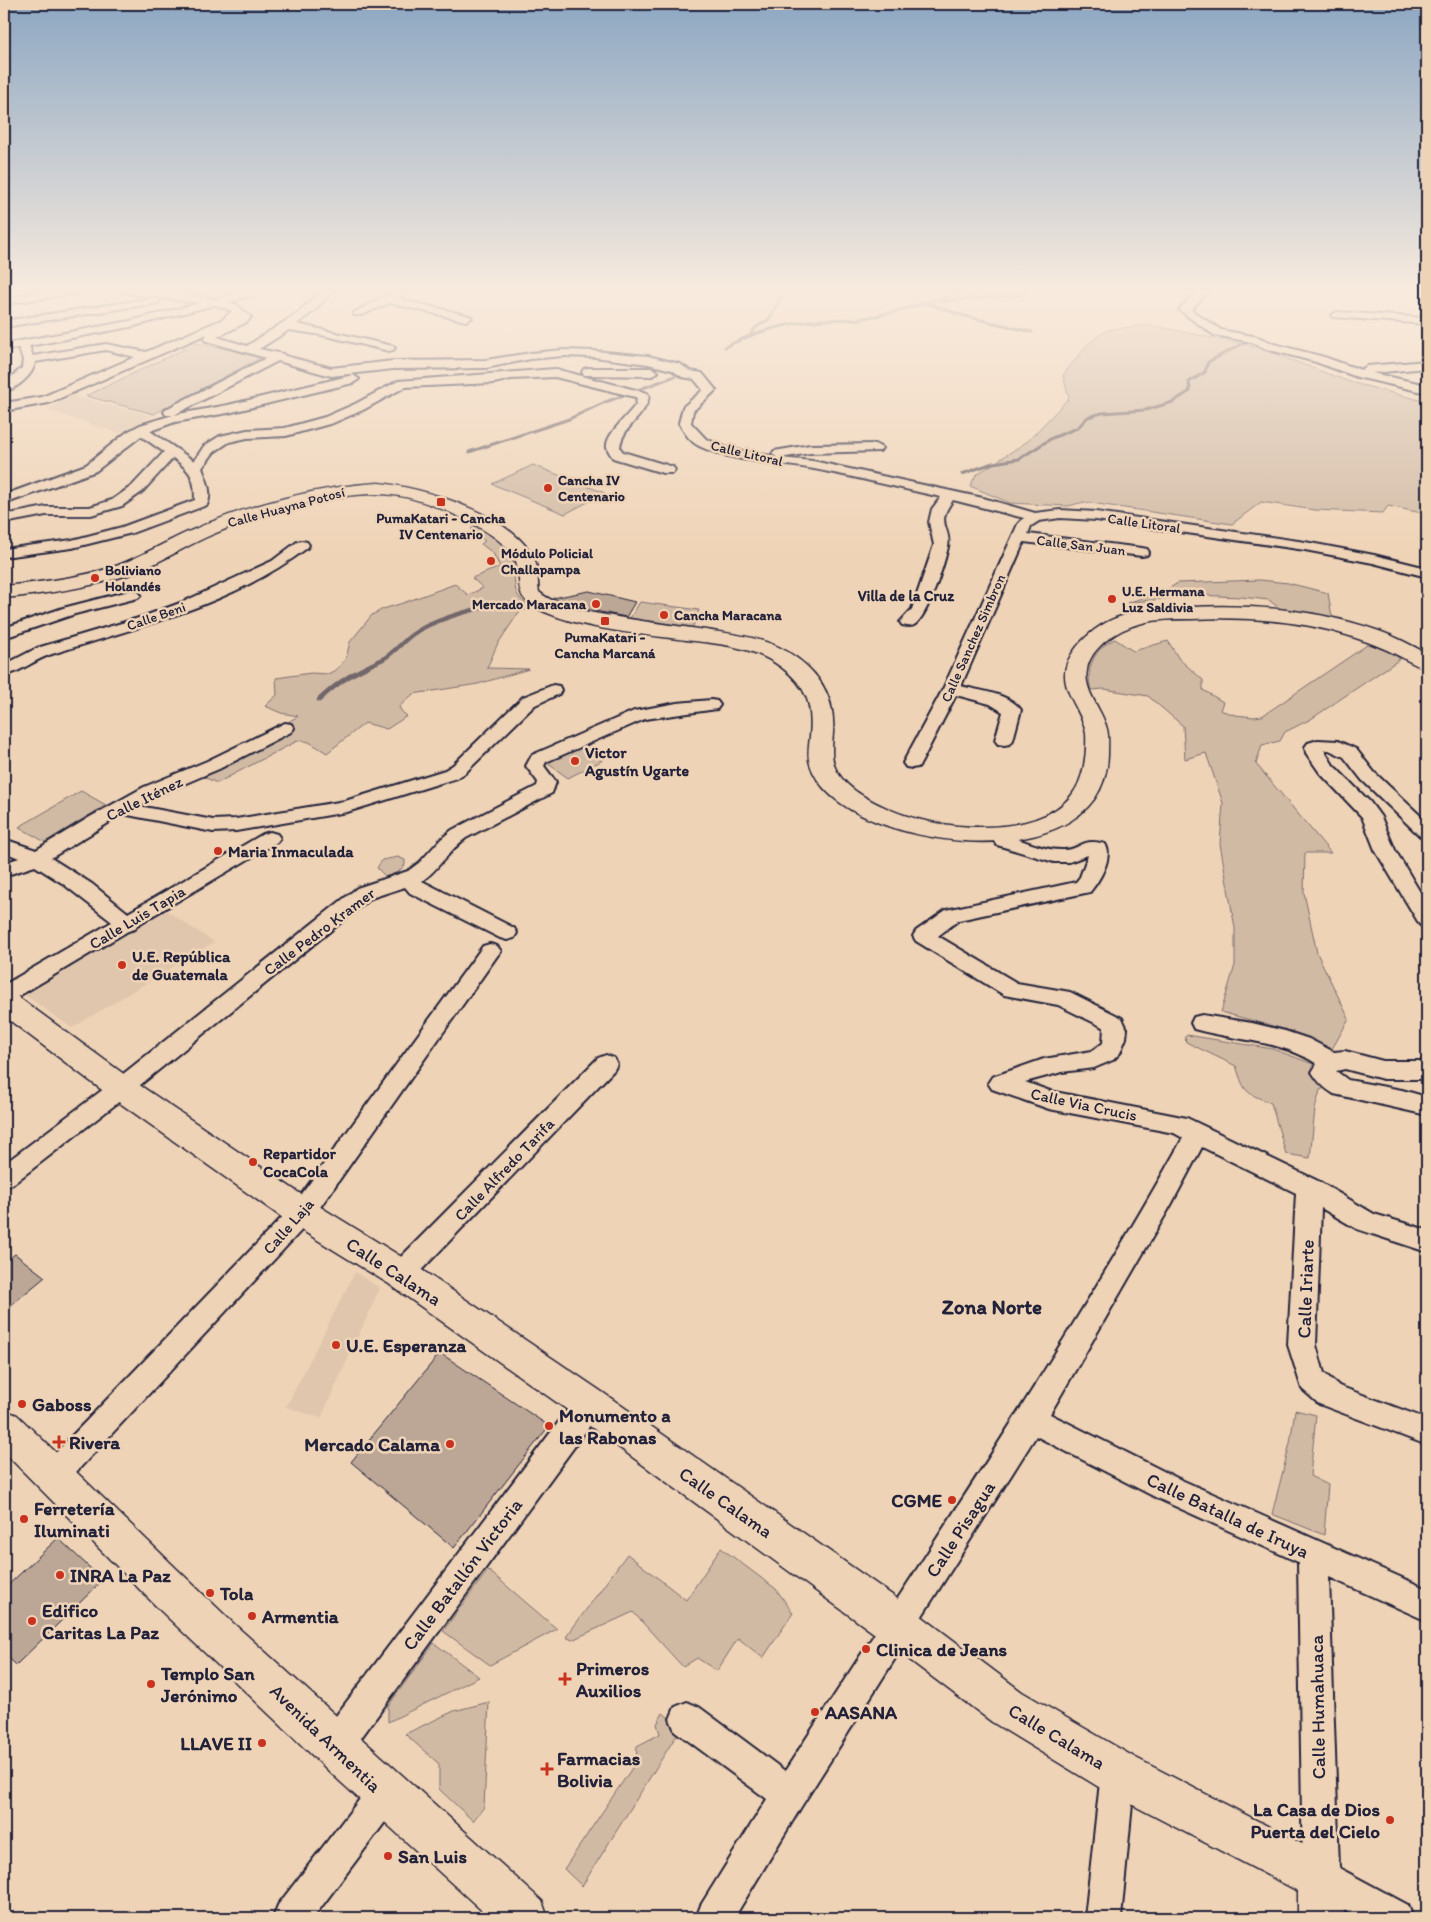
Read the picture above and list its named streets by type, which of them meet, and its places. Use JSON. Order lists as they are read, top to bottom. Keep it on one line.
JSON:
{"streets":{"main road":["Calle Huayna Potosí","Calle Calama","Avenida Armentia"],"street":["Calle Litoral","Calle San Juan","Calle Beni","Calle Sanchez Simbron","Calle Iténez","Calle Luis Tapia","Calle Pedro Kramer","Calle Via Crucis","Calle Alfredo Tarifa","Calle Laja","Calle Iriarte","Calle Batalla de Iruya","Calle Pisagua","Calle Batallón Victoria","Calle Humahuaca"]},"crossings":[["Calle Litoral","Calle Sanchez Simbron"],["Calle Huayna Potosí","Calle Via Crucis"],["Calle San Juan","Calle Sanchez Simbron"],["Calle Pedro Kramer","Calle Calama"],["Calle Via Crucis","Calle Iriarte"],["Calle Via Crucis","Calle Pisagua"],["Calle Alfredo Tarifa","Calle Calama"],["Calle Laja","Calle Calama"],["Calle Laja","Avenida Armentia"],["Calle Calama","Calle Pisagua"],["Calle Calama","Calle Batallón Victoria"],["Calle Calama","Calle Humahuaca"],["Calle Batalla de Iruya","Calle Pisagua"],["Calle Batalla de Iruya","Calle Humahuaca"],["Calle Batallón Victoria","Avenida Armentia"]],"districts":["Villa de la Cruz","Zona Norte"],"places":{"other":["Cancha IV Centenario","Módulo Policial Challapampa","Boliviano Holandés","U.E. Hermana Luz Saldivia","Mercado Maracana","Cancha Maracana","Victor Agustín Ugarte","Maria Inmaculada","U.E. República de Guatemala","Repartidor CocaCola","U.E. Esperanza","Gaboss","Monumento a las Rabonas","Mercado Calama","CGME","Ferretería Iluminati","INRA La Paz","Tola","Armentia","Edifico Caritas La Paz","Clinica de Jeans","Templo San Jerónimo","AASANA","LLAVE II","La Casa de Dios Puerta del Cielo","San Luis"],"transit":["PumaKatari - Cancha IV Centenario","PumaKatari - Cancha Marcaná"],"health":["Rivera","Primeros Auxilios","Farmacias Bolivia"]}}
